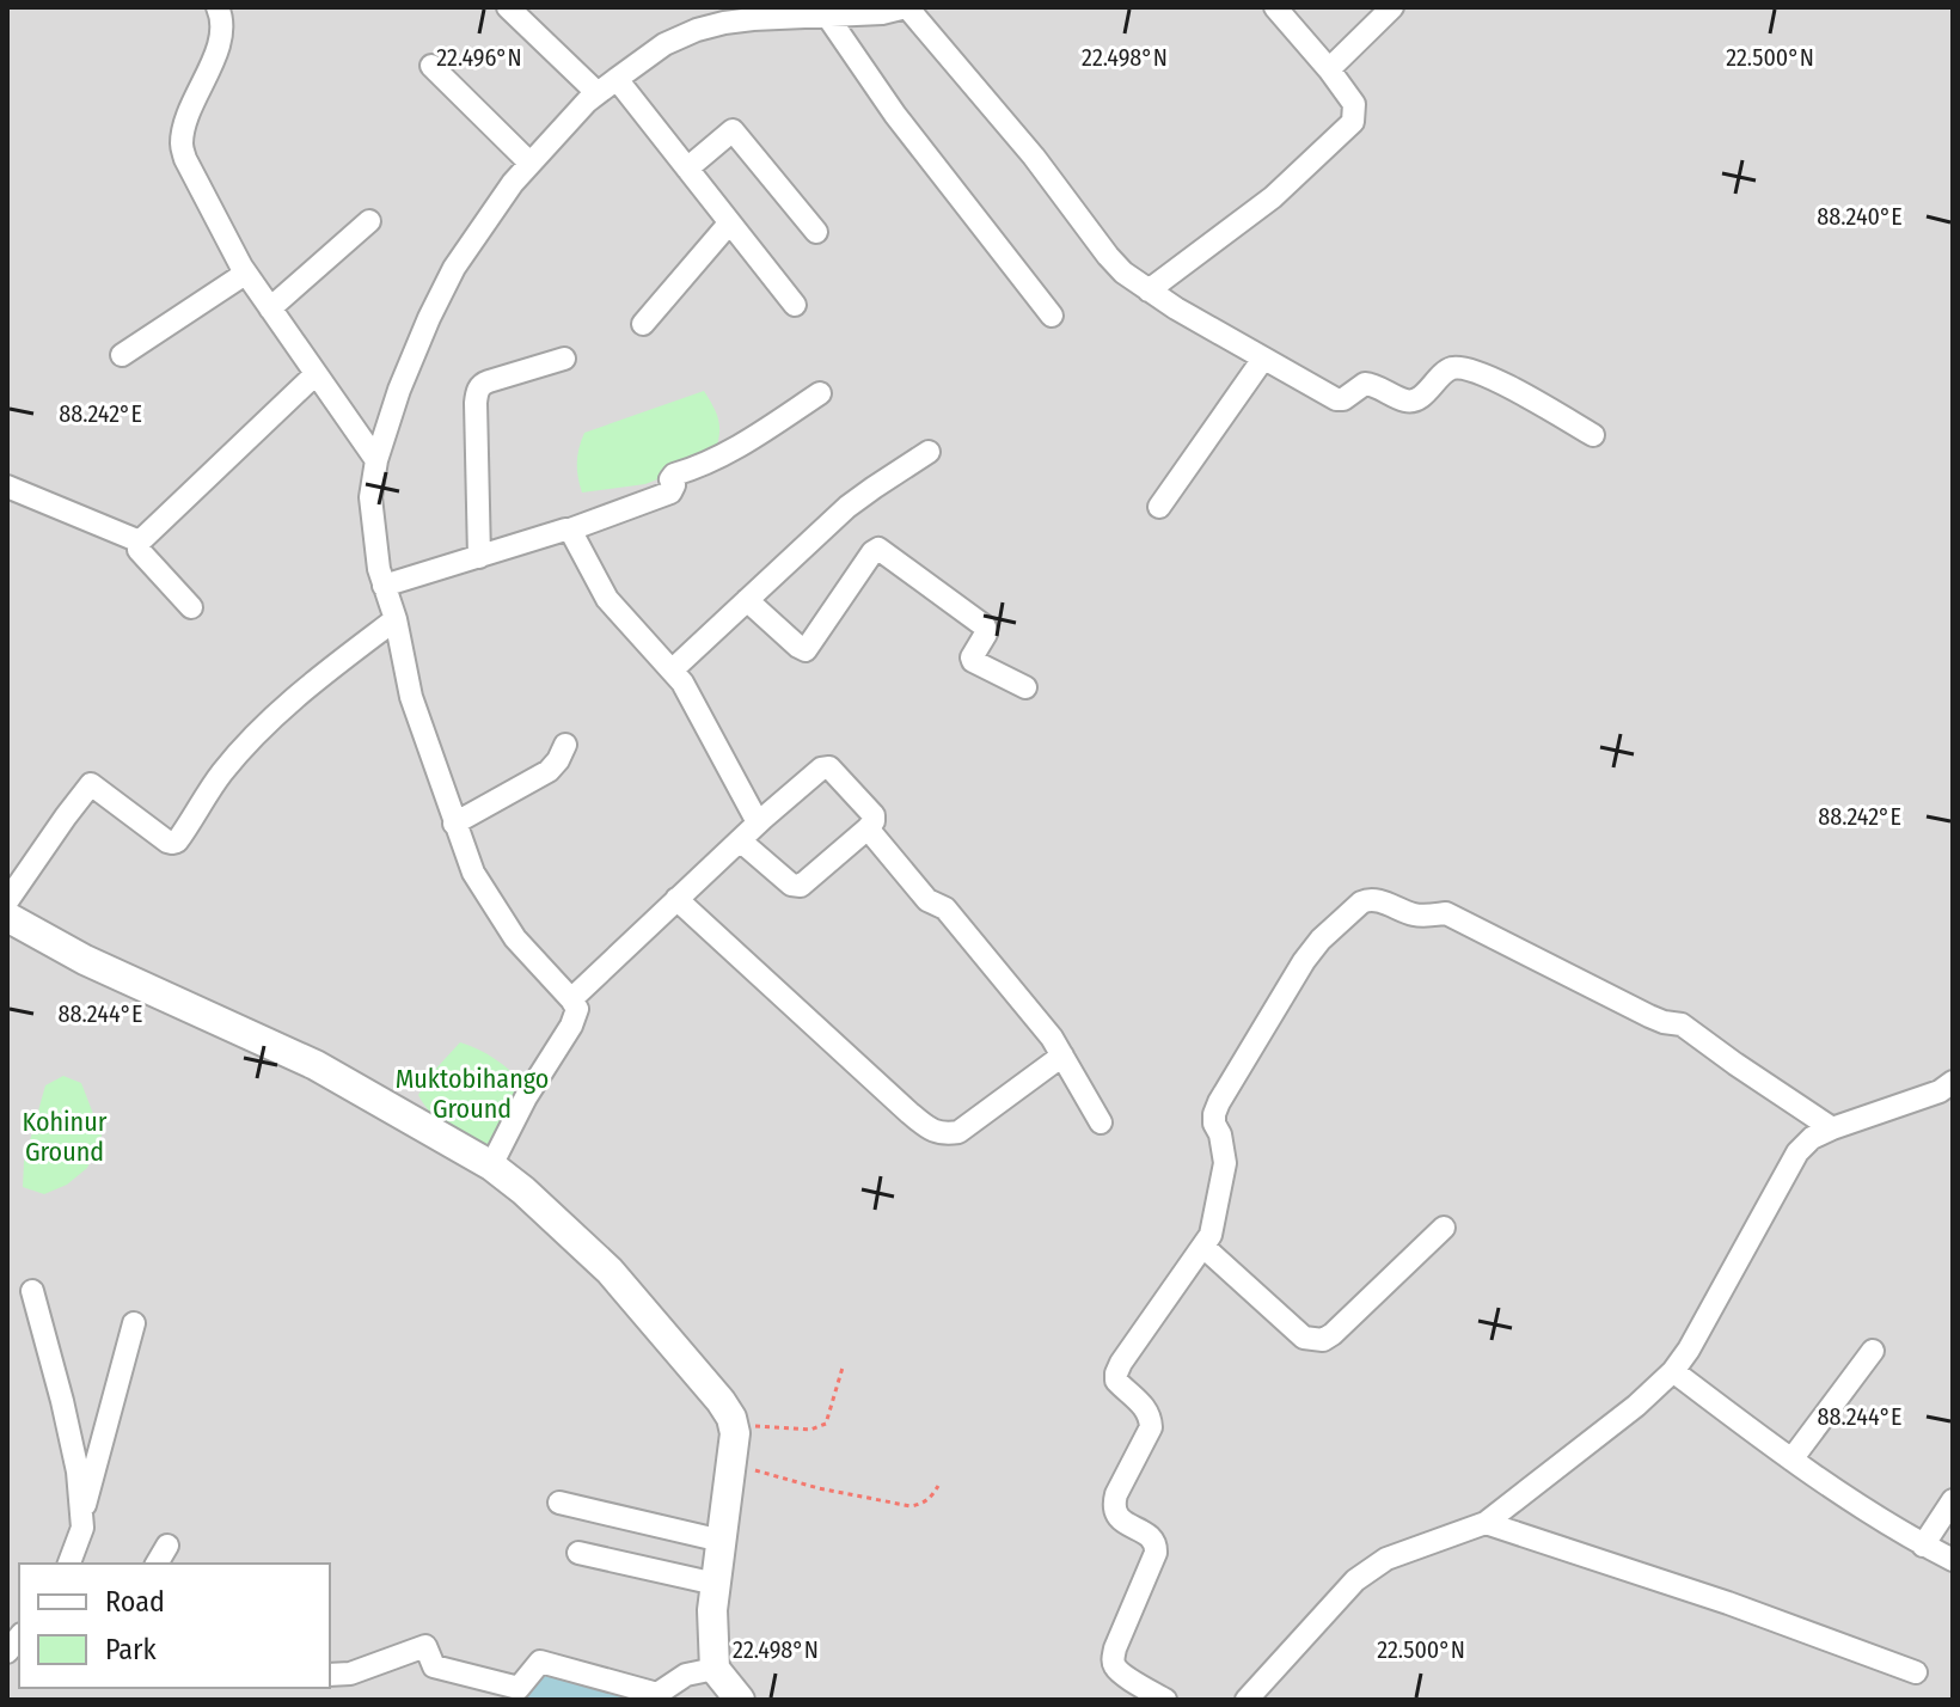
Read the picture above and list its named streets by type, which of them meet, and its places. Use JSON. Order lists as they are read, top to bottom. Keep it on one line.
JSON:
{"parks":["Muktobihango Ground","Kohinur Ground"],"legend":["Road","Park"],"coordinates":["22.496°N","22.498°N","22.500°N","88.240°E","88.242°E","88.244°E"]}
